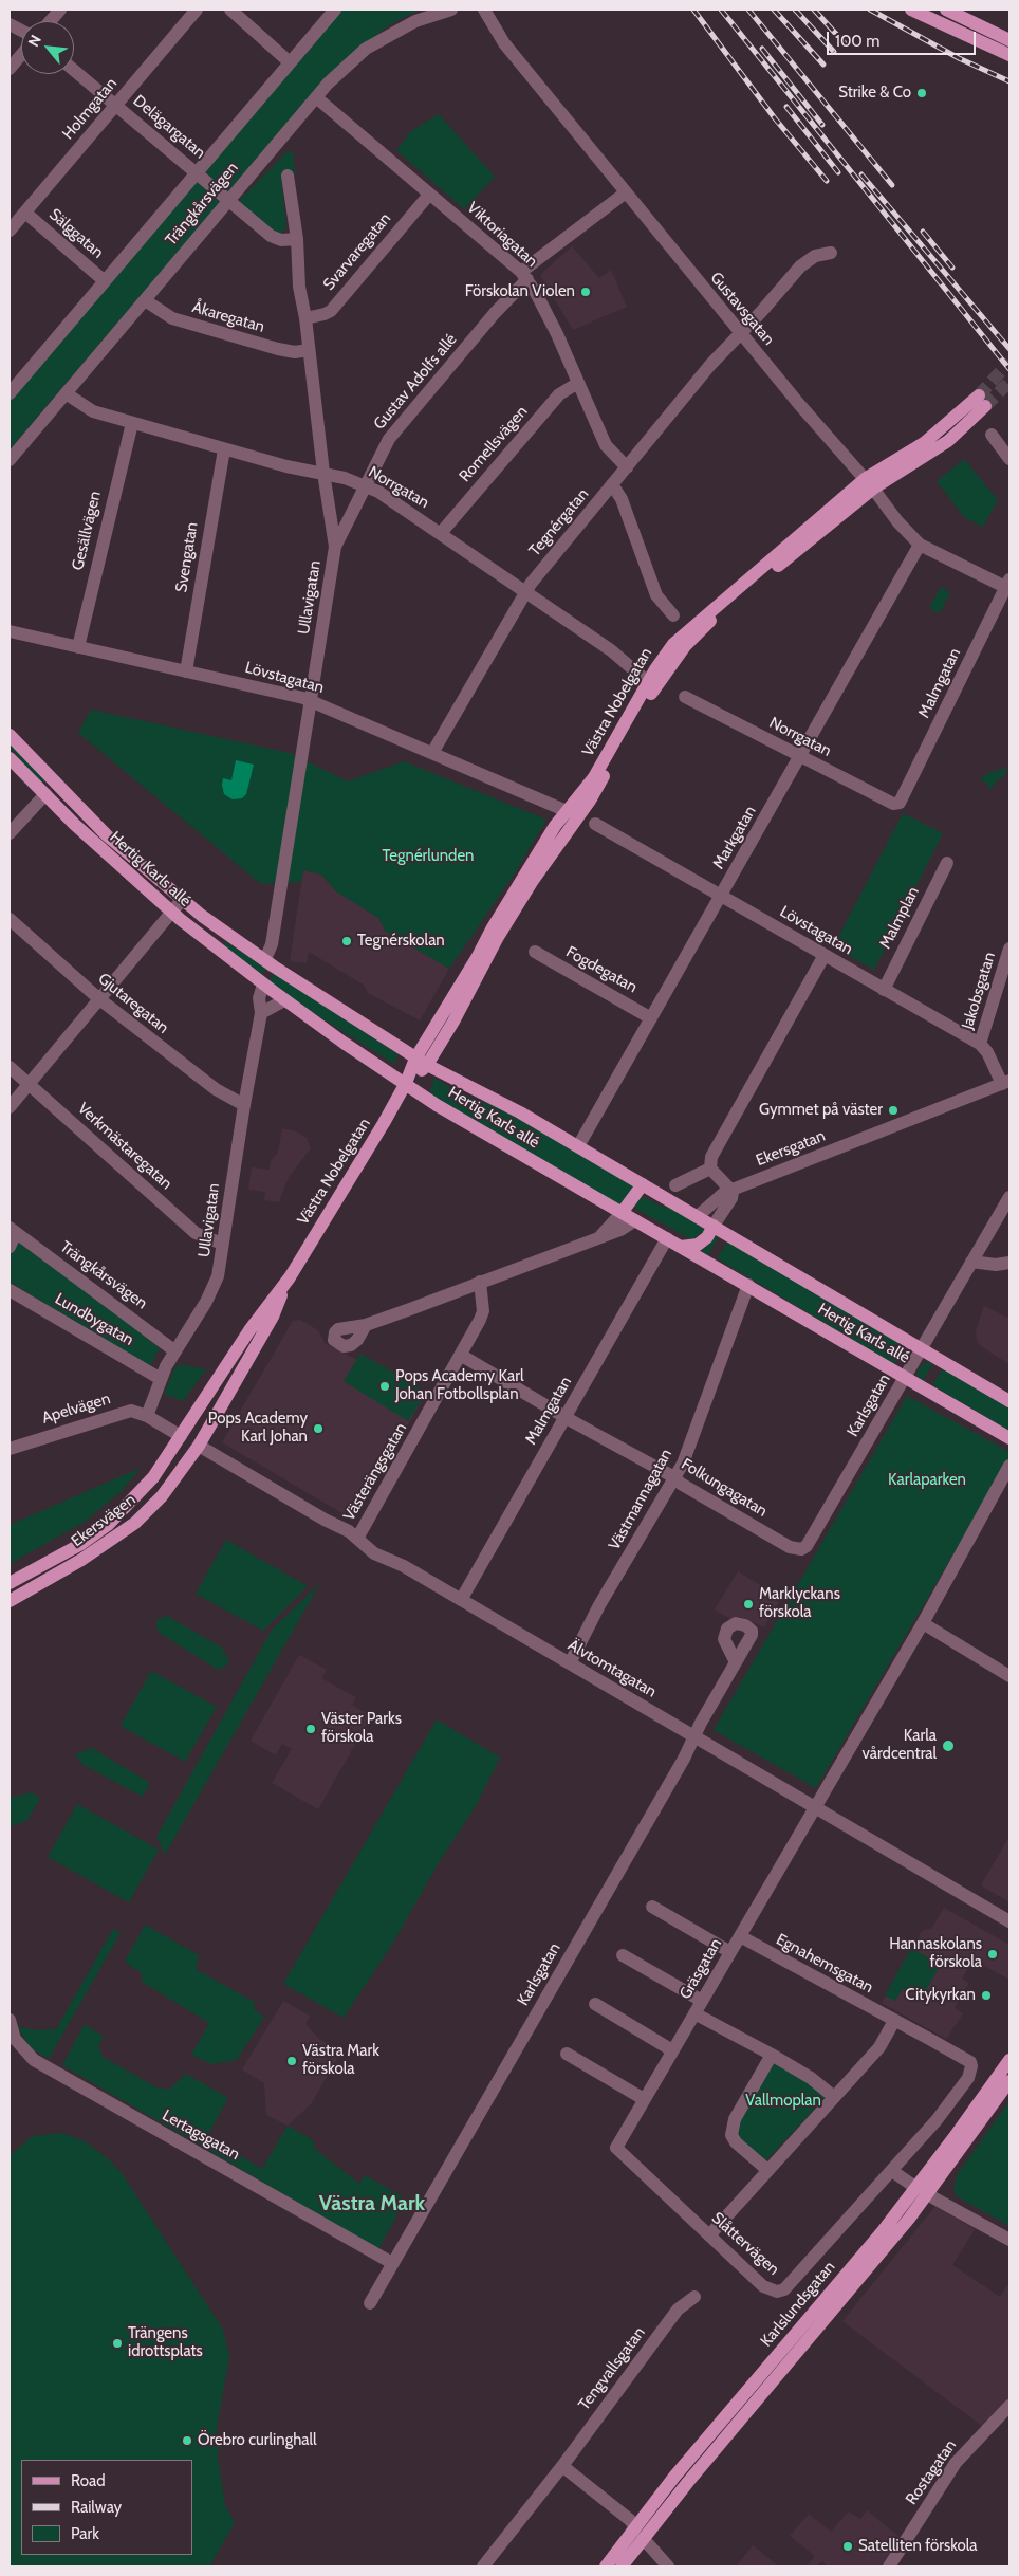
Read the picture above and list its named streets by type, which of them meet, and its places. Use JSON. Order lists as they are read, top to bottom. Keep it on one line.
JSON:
{"streets":{"main road":["Västra Nobelgatan","Hertig Karls allé","Ekersvägen","Karlslundsgatan"],"street":["Holmgatan","Delägargatan","Trängkårsvägen","Sälggatan","Viktoriagatan","Svarvaregatan","Gustavsgatan","Åkaregatan","Gustav Adolfs allé","Romellsvägen","Norrgatan","Tegnérgatan","Gesällvägen","Svengatan","Ullavigatan","Lövstagatan","Malmgatan","Markgatan","Malmplan","Fogdegatan","Jakobsgatan","Gjutaregatan","Verkmästaregatan","Ekersgatan","Lundbygatan","Karlsgatan","Apelvägen","Västerängsgatan","Folkungagatan","Västmannagatan","Älvtomtagatan","Egnahemsgatan","Gräsgatan","Lertagsgatan","Slåttervägen","Tengvallsgatan","Rostagatan"]},"crossings":[["Holmgatan","Delägargatan"],["Holmgatan","Sälggatan"],["Delägargatan","Trängkårsvägen"],["Trängkårsvägen","Sälggatan"],["Trängkårsvägen","Viktoriagatan"],["Trängkårsvägen","Åkaregatan"],["Trängkårsvägen","Norrgatan"],["Trängkårsvägen","Ullavigatan"],["Viktoriagatan","Svarvaregatan"],["Viktoriagatan","Gustav Adolfs allé"],["Viktoriagatan","Romellsvägen"],["Viktoriagatan","Tegnérgatan"],["Svarvaregatan","Ullavigatan"],["Gustavsgatan","Gustav Adolfs allé"],["Gustavsgatan","Tegnérgatan"],["Gustavsgatan","Malmgatan"],["Gustavsgatan","Västra Nobelgatan"],["Gustavsgatan","Markgatan"],["Åkaregatan","Ullavigatan"],["Gustav Adolfs allé","Norrgatan"],["Gustav Adolfs allé","Ullavigatan"],["Romellsvägen","Norrgatan"],["Norrgatan","Tegnérgatan"],["Norrgatan","Gesällvägen"],["Norrgatan","Svengatan"],["Norrgatan","Ullavigatan"],["Norrgatan","Malmgatan"],["Norrgatan","Västra Nobelgatan"],["Norrgatan","Markgatan"],["Tegnérgatan","Lövstagatan"],["Gesällvägen","Lövstagatan"],["Svengatan","Lövstagatan"],["Ullavigatan","Lövstagatan"],["Ullavigatan","Hertig Karls allé"],["Ullavigatan","Gjutaregatan"],["Ullavigatan","Verkmästaregatan"],["Ullavigatan","Lundbygatan"],["Ullavigatan","Apelvägen"],["Lövstagatan","Västra Nobelgatan"],["Lövstagatan","Markgatan"],["Lövstagatan","Malmplan"],["Lövstagatan","Jakobsgatan"],["Lövstagatan","Ekersgatan"],["Malmgatan","Hertig Karls allé"],["Malmgatan","Folkungagatan"],["Malmgatan","Älvtomtagatan"],["Västra Nobelgatan","Hertig Karls allé"],["Västra Nobelgatan","Apelvägen"],["Västra Nobelgatan","Ekersvägen"],["Västra Nobelgatan","Älvtomtagatan"],["Markgatan","Hertig Karls allé"],["Markgatan","Fogdegatan"],["Hertig Karls allé","Ekersgatan"],["Hertig Karls allé","Karlsgatan"],["Hertig Karls allé","Västmannagatan"],["Karlsgatan","Folkungagatan"],["Karlsgatan","Älvtomtagatan"],["Karlsgatan","Lertagsgatan"],["Apelvägen","Ekersvägen"],["Västerängsgatan","Folkungagatan"],["Västerängsgatan","Älvtomtagatan"],["Folkungagatan","Västmannagatan"],["Västmannagatan","Älvtomtagatan"],["Ekersvägen","Älvtomtagatan"],["Älvtomtagatan","Gräsgatan"],["Egnahemsgatan","Gräsgatan"],["Egnahemsgatan","Slåttervägen"],["Gräsgatan","Slåttervägen"]],"districts":["Västra Mark"],"parks":["Tegnérlunden","Karlaparken","Vallmoplan"],"places":["Strike & Co","Förskolan Violen","Tegnérskolan","Gymmet på väster","Pops Academy Karl Johan Fotbollsplan","Pops Academy Karl Johan","Marklyckans förskola","Väster Parks förskola","Karla vårdcentral","Hannaskolans förskola","Citykyrkan","Västra Mark förskola","Trängens idrottsplats","Örebro curlinghall","Satelliten förskola"],"legend":["Road","Railway","Park"],"scale_bar":"100 m","north":"top left"}
